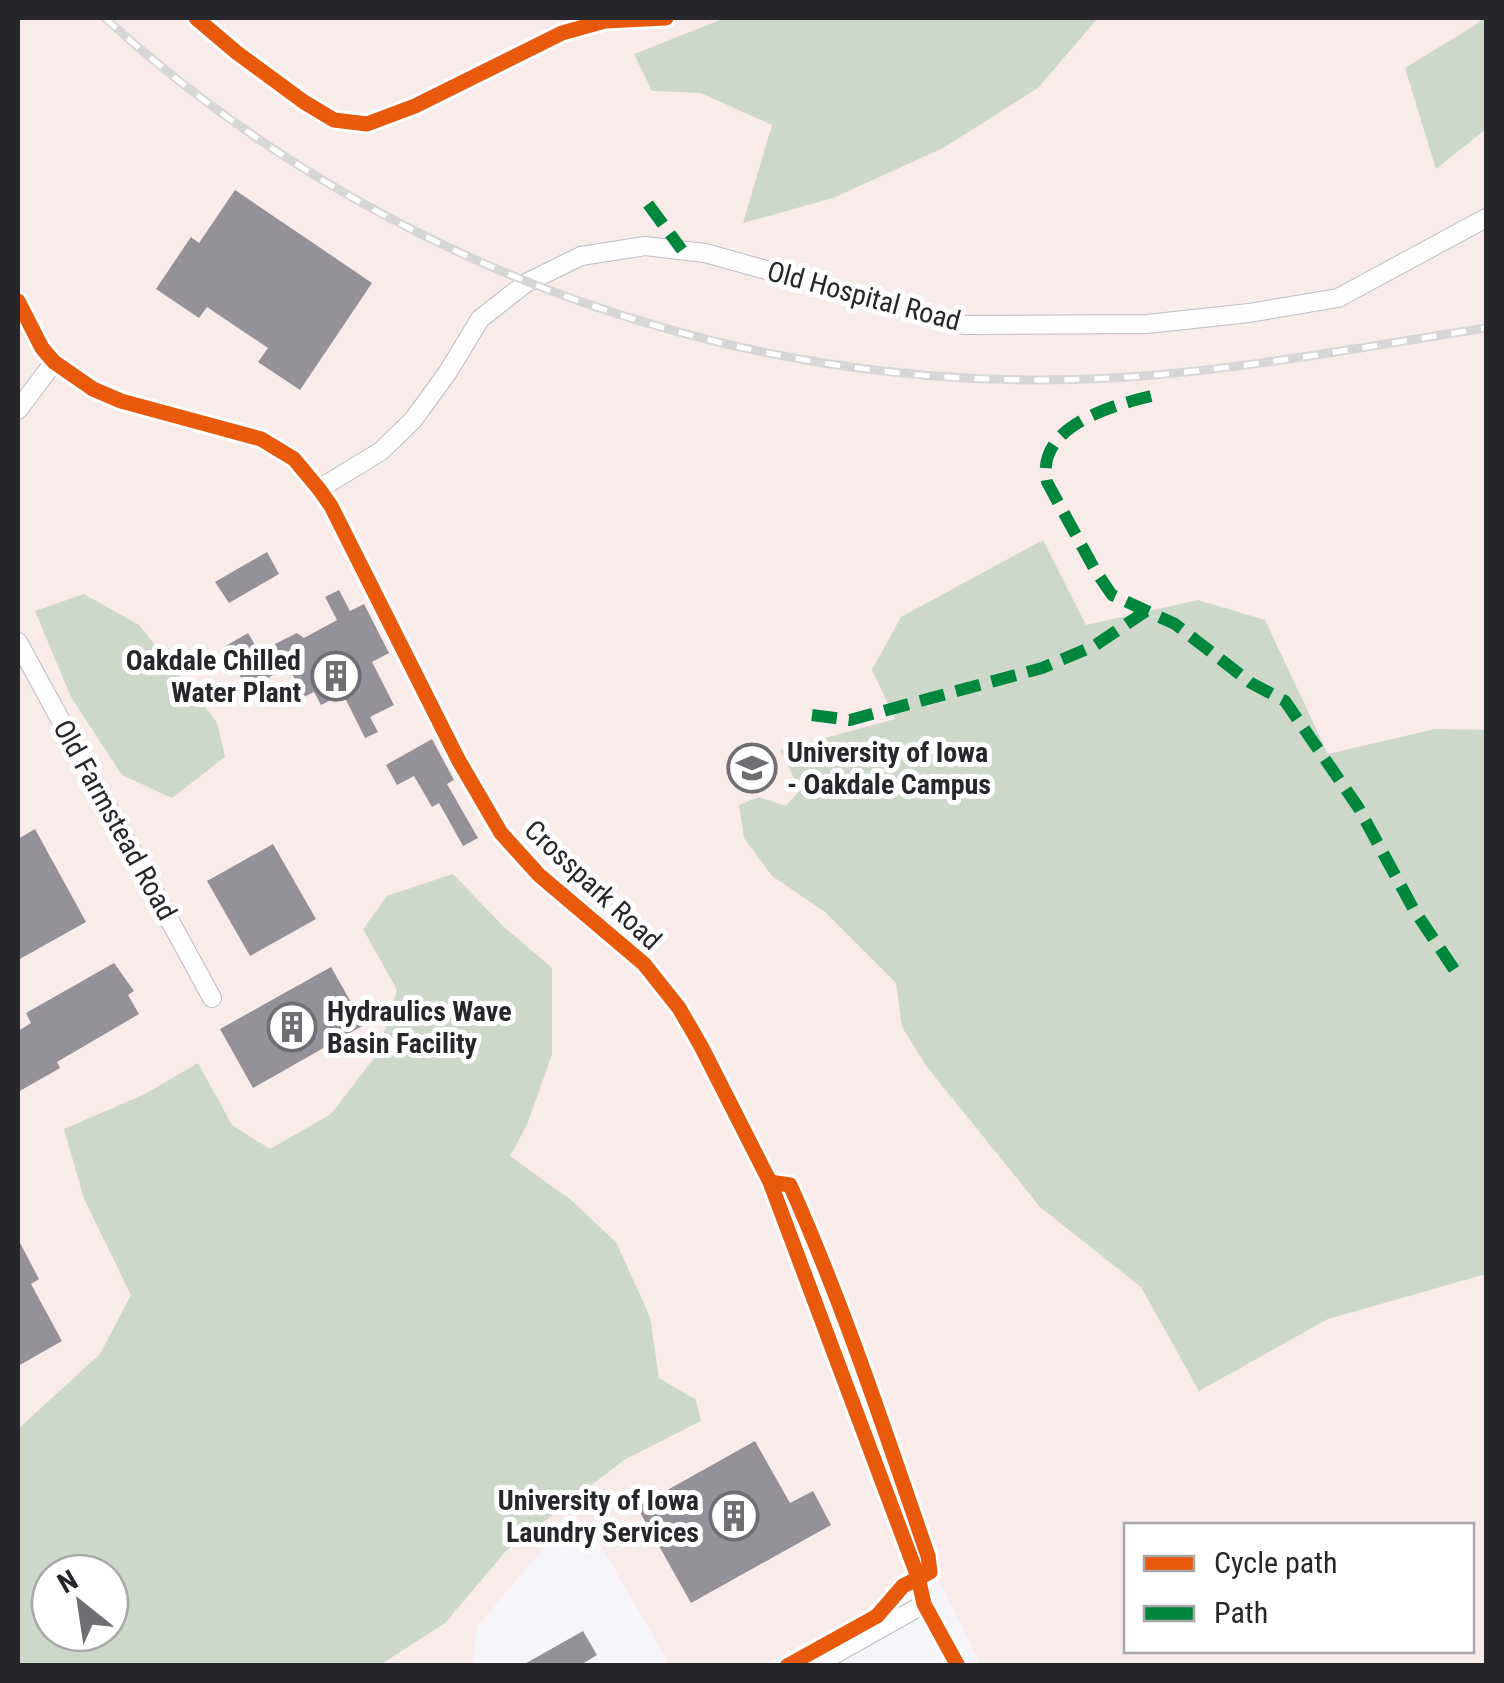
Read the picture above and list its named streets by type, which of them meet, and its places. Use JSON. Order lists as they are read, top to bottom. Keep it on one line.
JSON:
{"streets":{"street":["Old Hospital Road","Old Farmstead Road","Crosspark Road"]},"crossings":[["Old Hospital Road","Crosspark Road"]],"places":{"building":["Oakdale Chilled Water Plant","Hydraulics Wave Basin Facility","University of Iowa Laundry Services"],"school or university":["University of Iowa - Oakdale Campus"]},"legend":["Cycle path","Path"],"north":"top left"}
